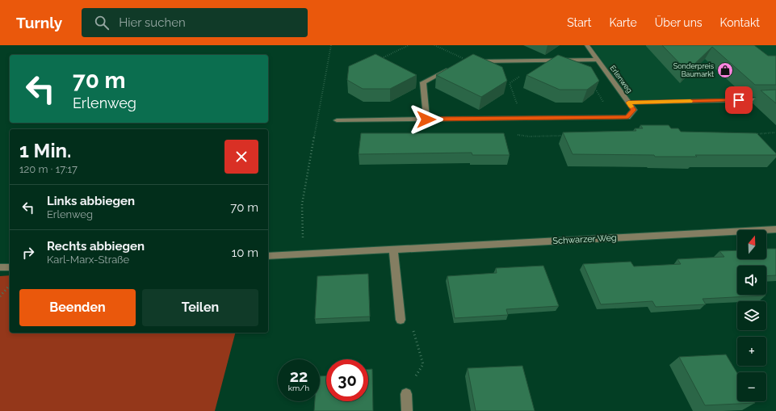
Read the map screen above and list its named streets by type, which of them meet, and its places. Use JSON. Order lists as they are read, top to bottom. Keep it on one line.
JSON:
{"streets":{"street":["Erlenweg","Schwarzer Weg"]},"places":{"shop":["Sonderpreis Baumarkt"]},"north":"top","page":{"header":"Turnly","search":"Hier suchen","nav":["Start","Karte","Über uns","Kontakt"],"turn":["70 m","Erlenweg"],"heading":["1 Min.","120 m · 17:17"],"list":[{"name":"Links abbiegen","note":"Erlenweg","value":"70 m"},{"name":"Rechts abbiegen","note":"Karl-Marx-Straße","value":"10 m"}],"map_buttons":["+","−"],"buttons":["Beenden","Teilen"],"speed":"22 km/h","limit":"30"}}
